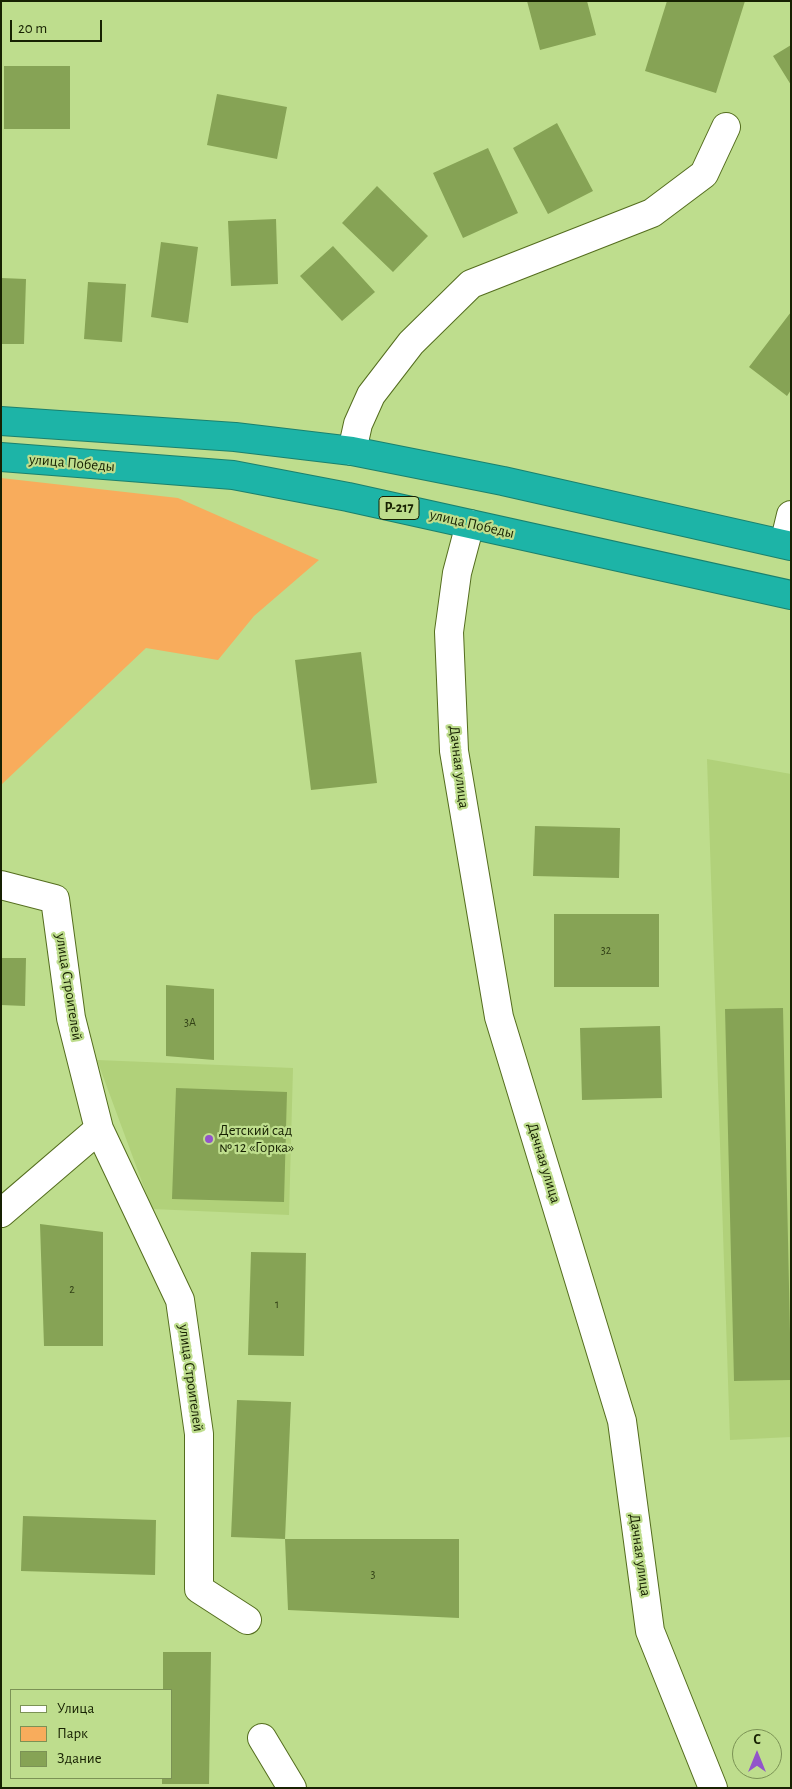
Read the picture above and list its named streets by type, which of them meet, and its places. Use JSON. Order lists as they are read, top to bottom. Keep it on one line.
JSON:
{"streets":{"highway":["улица Победы","Р-217"],"street":["Дачная улица","улица Строителей"]},"crossings":[["улица Победы","Дачная улица"]],"places":["Детский сад № 12 «Горка»"],"house_numbers":["32","3А","2","1","3"],"legend":["Улица","Парк","Здание"],"scale_bar":"20 m","north":"top"}
